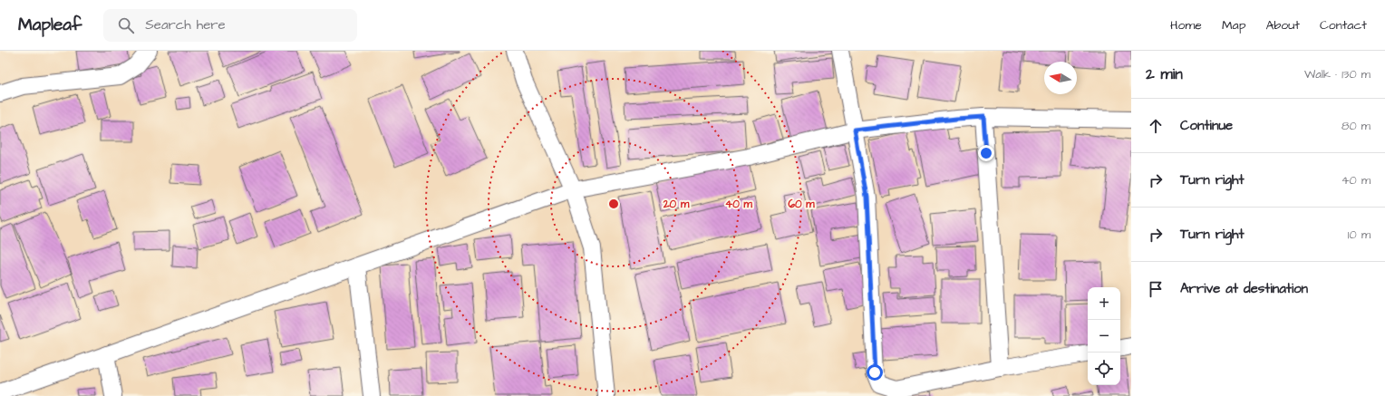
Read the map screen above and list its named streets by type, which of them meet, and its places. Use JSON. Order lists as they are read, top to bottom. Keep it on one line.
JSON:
{"north":"left","page":{"header":"Mapleaf","search":"Search here","nav":["Home","Map","About","Contact"],"heading":["2 min","Walk · 130 m"],"list":[["Continue","80 m"],["Turn right","40 m"],["Turn right","10 m"],"Arrive at destination"],"map_buttons":["+","−"]},"rings":["20 m","40 m","60 m"]}
